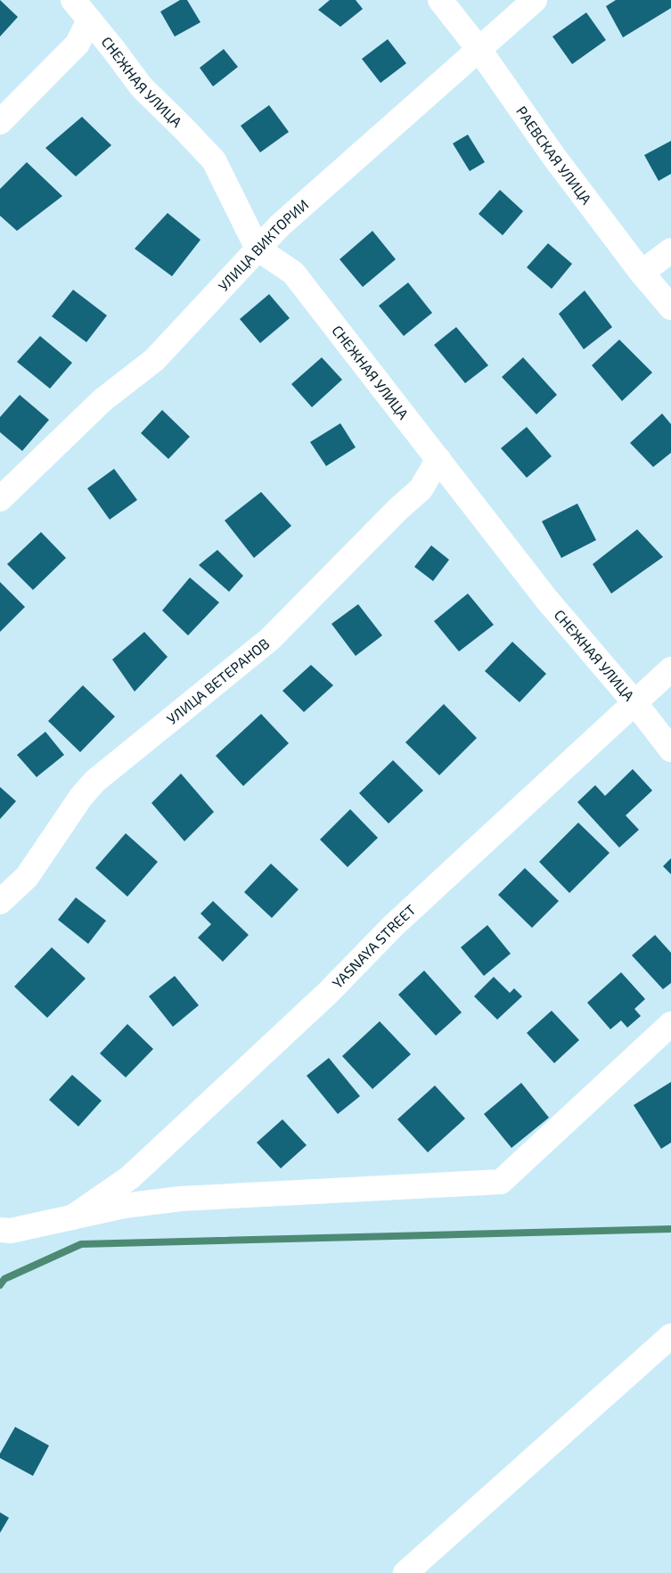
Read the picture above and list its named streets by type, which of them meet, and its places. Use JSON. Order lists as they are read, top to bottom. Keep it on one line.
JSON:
{"streets":{"street":["СНЕЖНАЯ УЛИЦА","РАЕВСКАЯ УЛИЦА","УЛИЦА ВИКТОРИИ","УЛИЦА ВЕТЕРАНОВ","YASNAYA STREET"]},"crossings":[["СНЕЖНАЯ УЛИЦА","УЛИЦА ВИКТОРИИ"],["СНЕЖНАЯ УЛИЦА","УЛИЦА ВЕТЕРАНОВ"],["СНЕЖНАЯ УЛИЦА","YASNAYA STREET"],["РАЕВСКАЯ УЛИЦА","УЛИЦА ВИКТОРИИ"]]}
